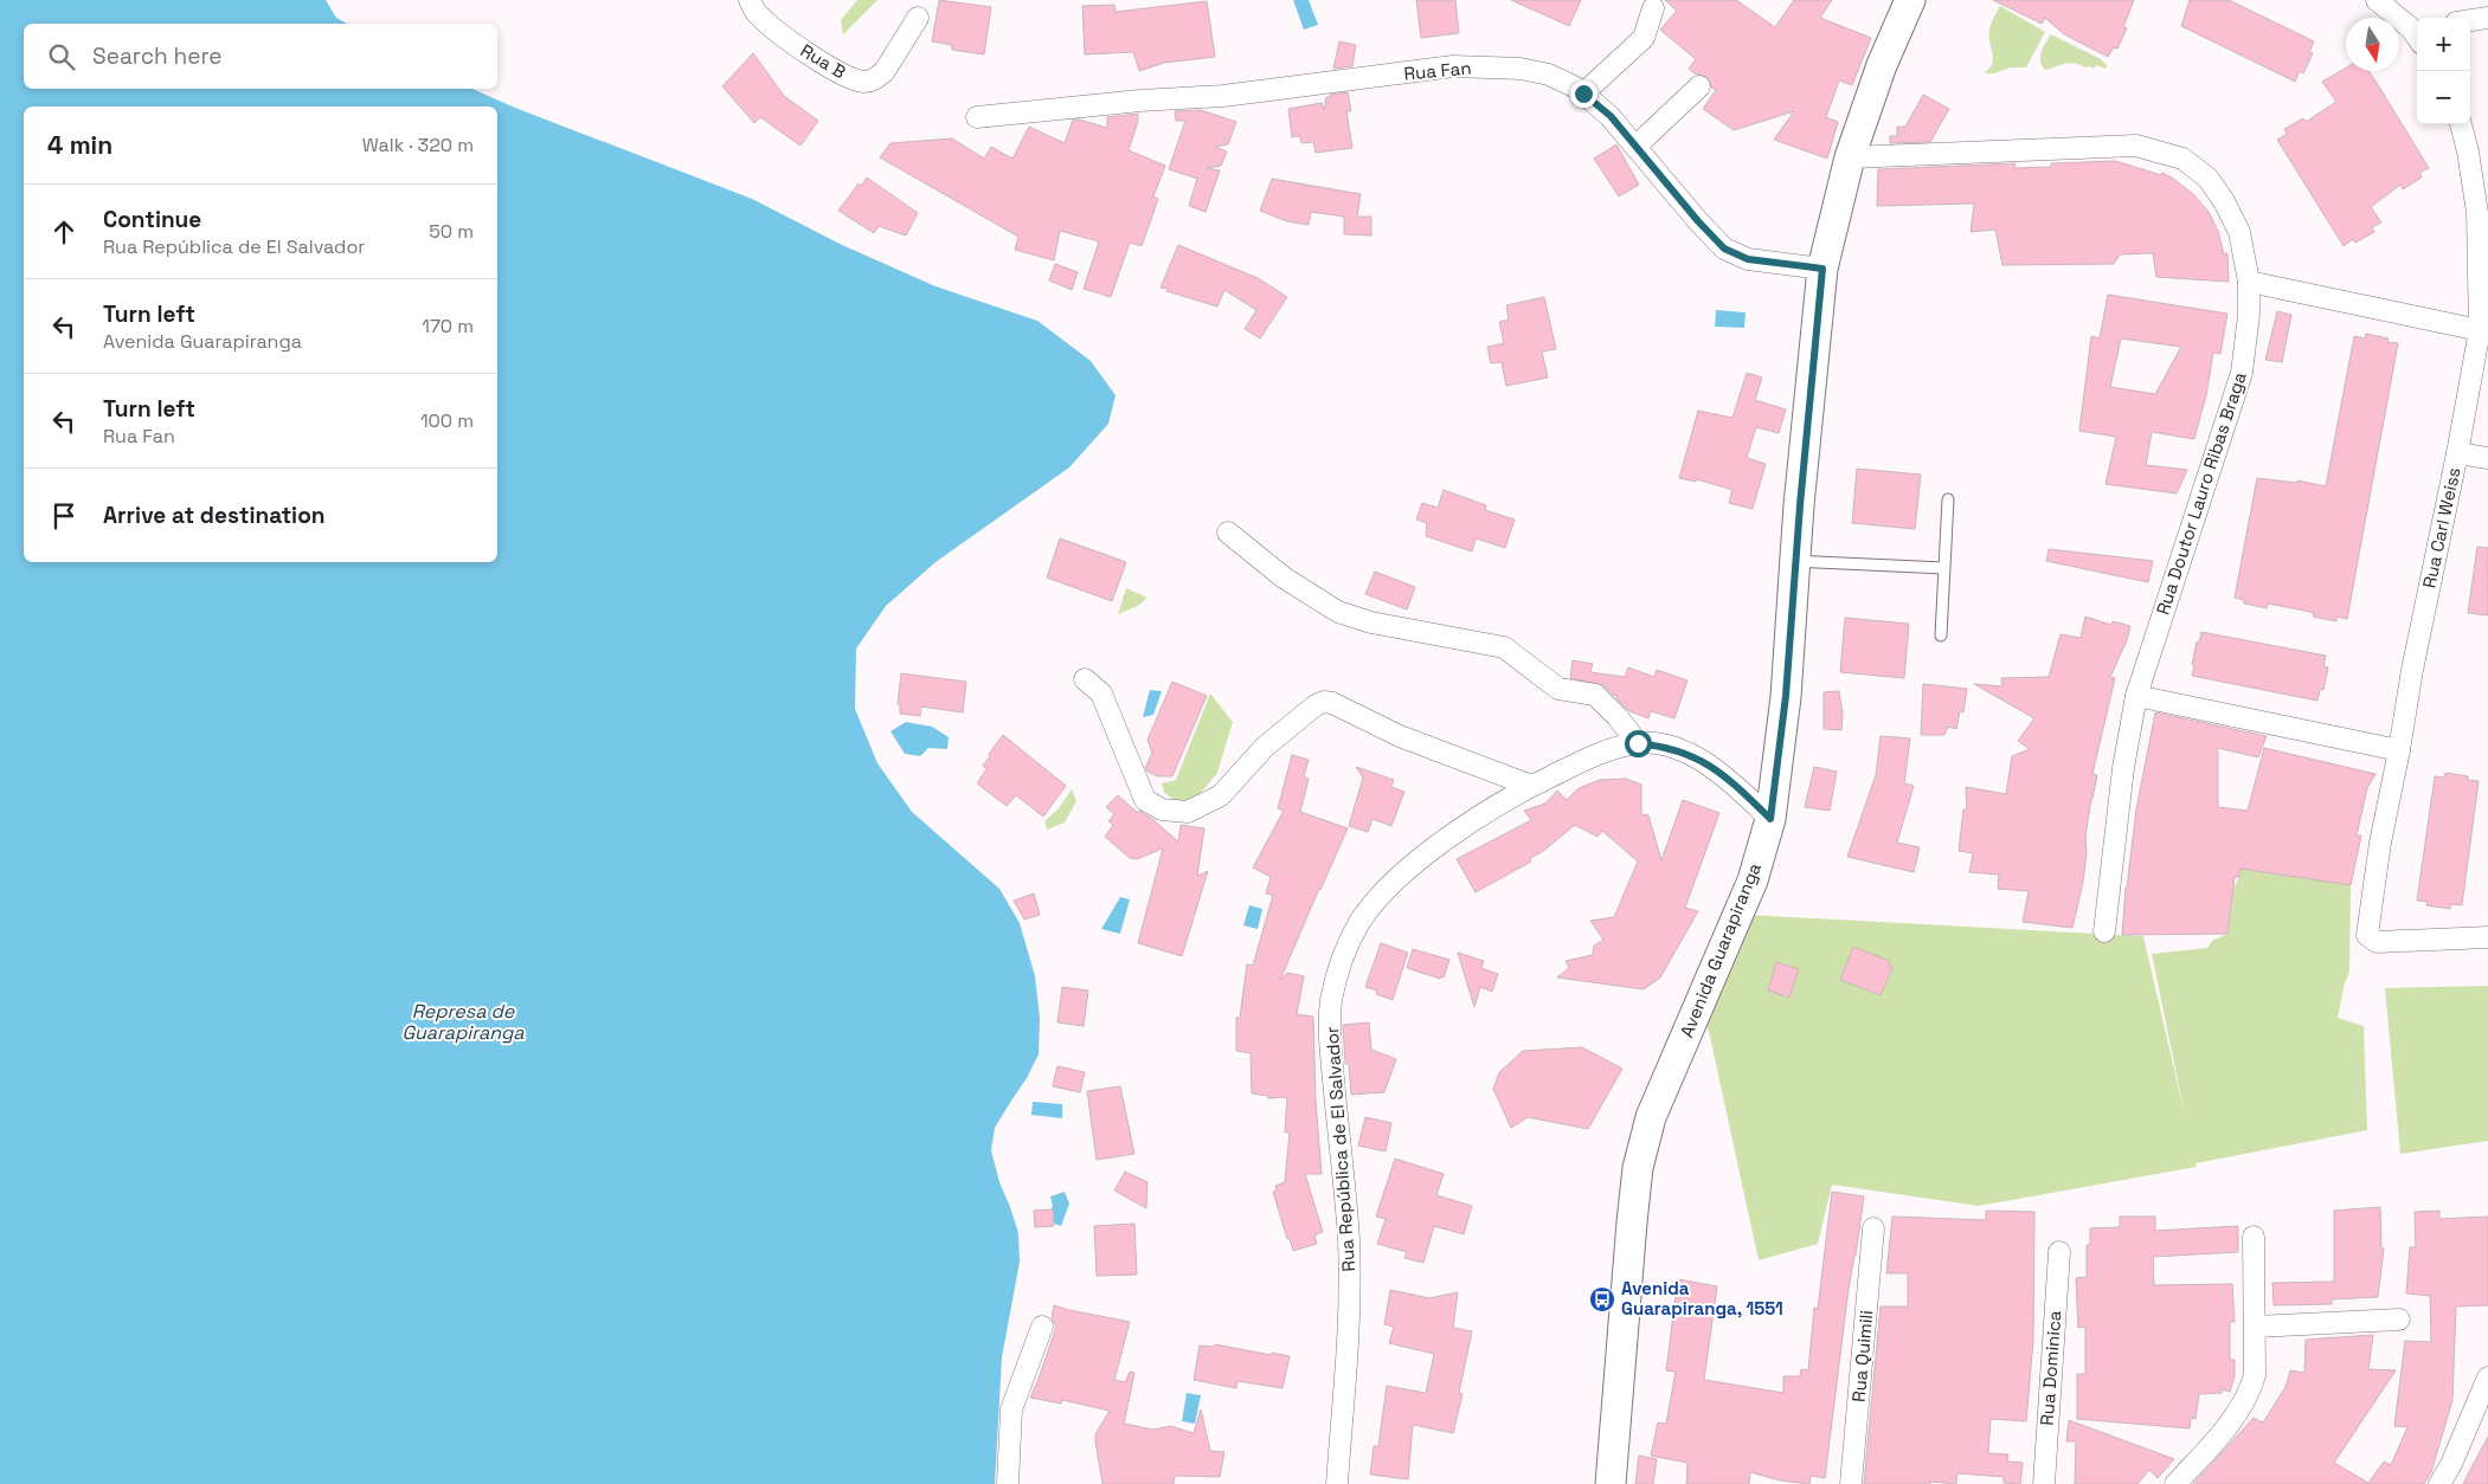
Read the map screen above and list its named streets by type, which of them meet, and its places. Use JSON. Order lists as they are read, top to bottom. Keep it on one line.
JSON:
{"streets":{"main road":["Avenida Guarapiranga"],"street":["Rua B","Rua Fan","Rua Doutor Lauro Ribas Braga","Rua Carl Weiss","Rua República de El Salvador","Rua Quimili","Rua Dominica"]},"crossings":[["Rua Fan","Avenida Guarapiranga"],["Rua Doutor Lauro Ribas Braga","Avenida Guarapiranga"],["Avenida Guarapiranga","Rua República de El Salvador"]],"water":["Represa de Guarapiranga"],"places":{"bus stop":["Avenida Guarapiranga, 1551"]},"north":"bottom","page":{"map_buttons":["+","−"],"search":"Search here","heading":["4 min","Walk · 320 m"],"list":[["Continue","Rua República de El Salvador","50 m"],["Turn left","Avenida Guarapiranga","170 m"],["Turn left","Rua Fan","100 m"],"Arrive at destination"]}}
